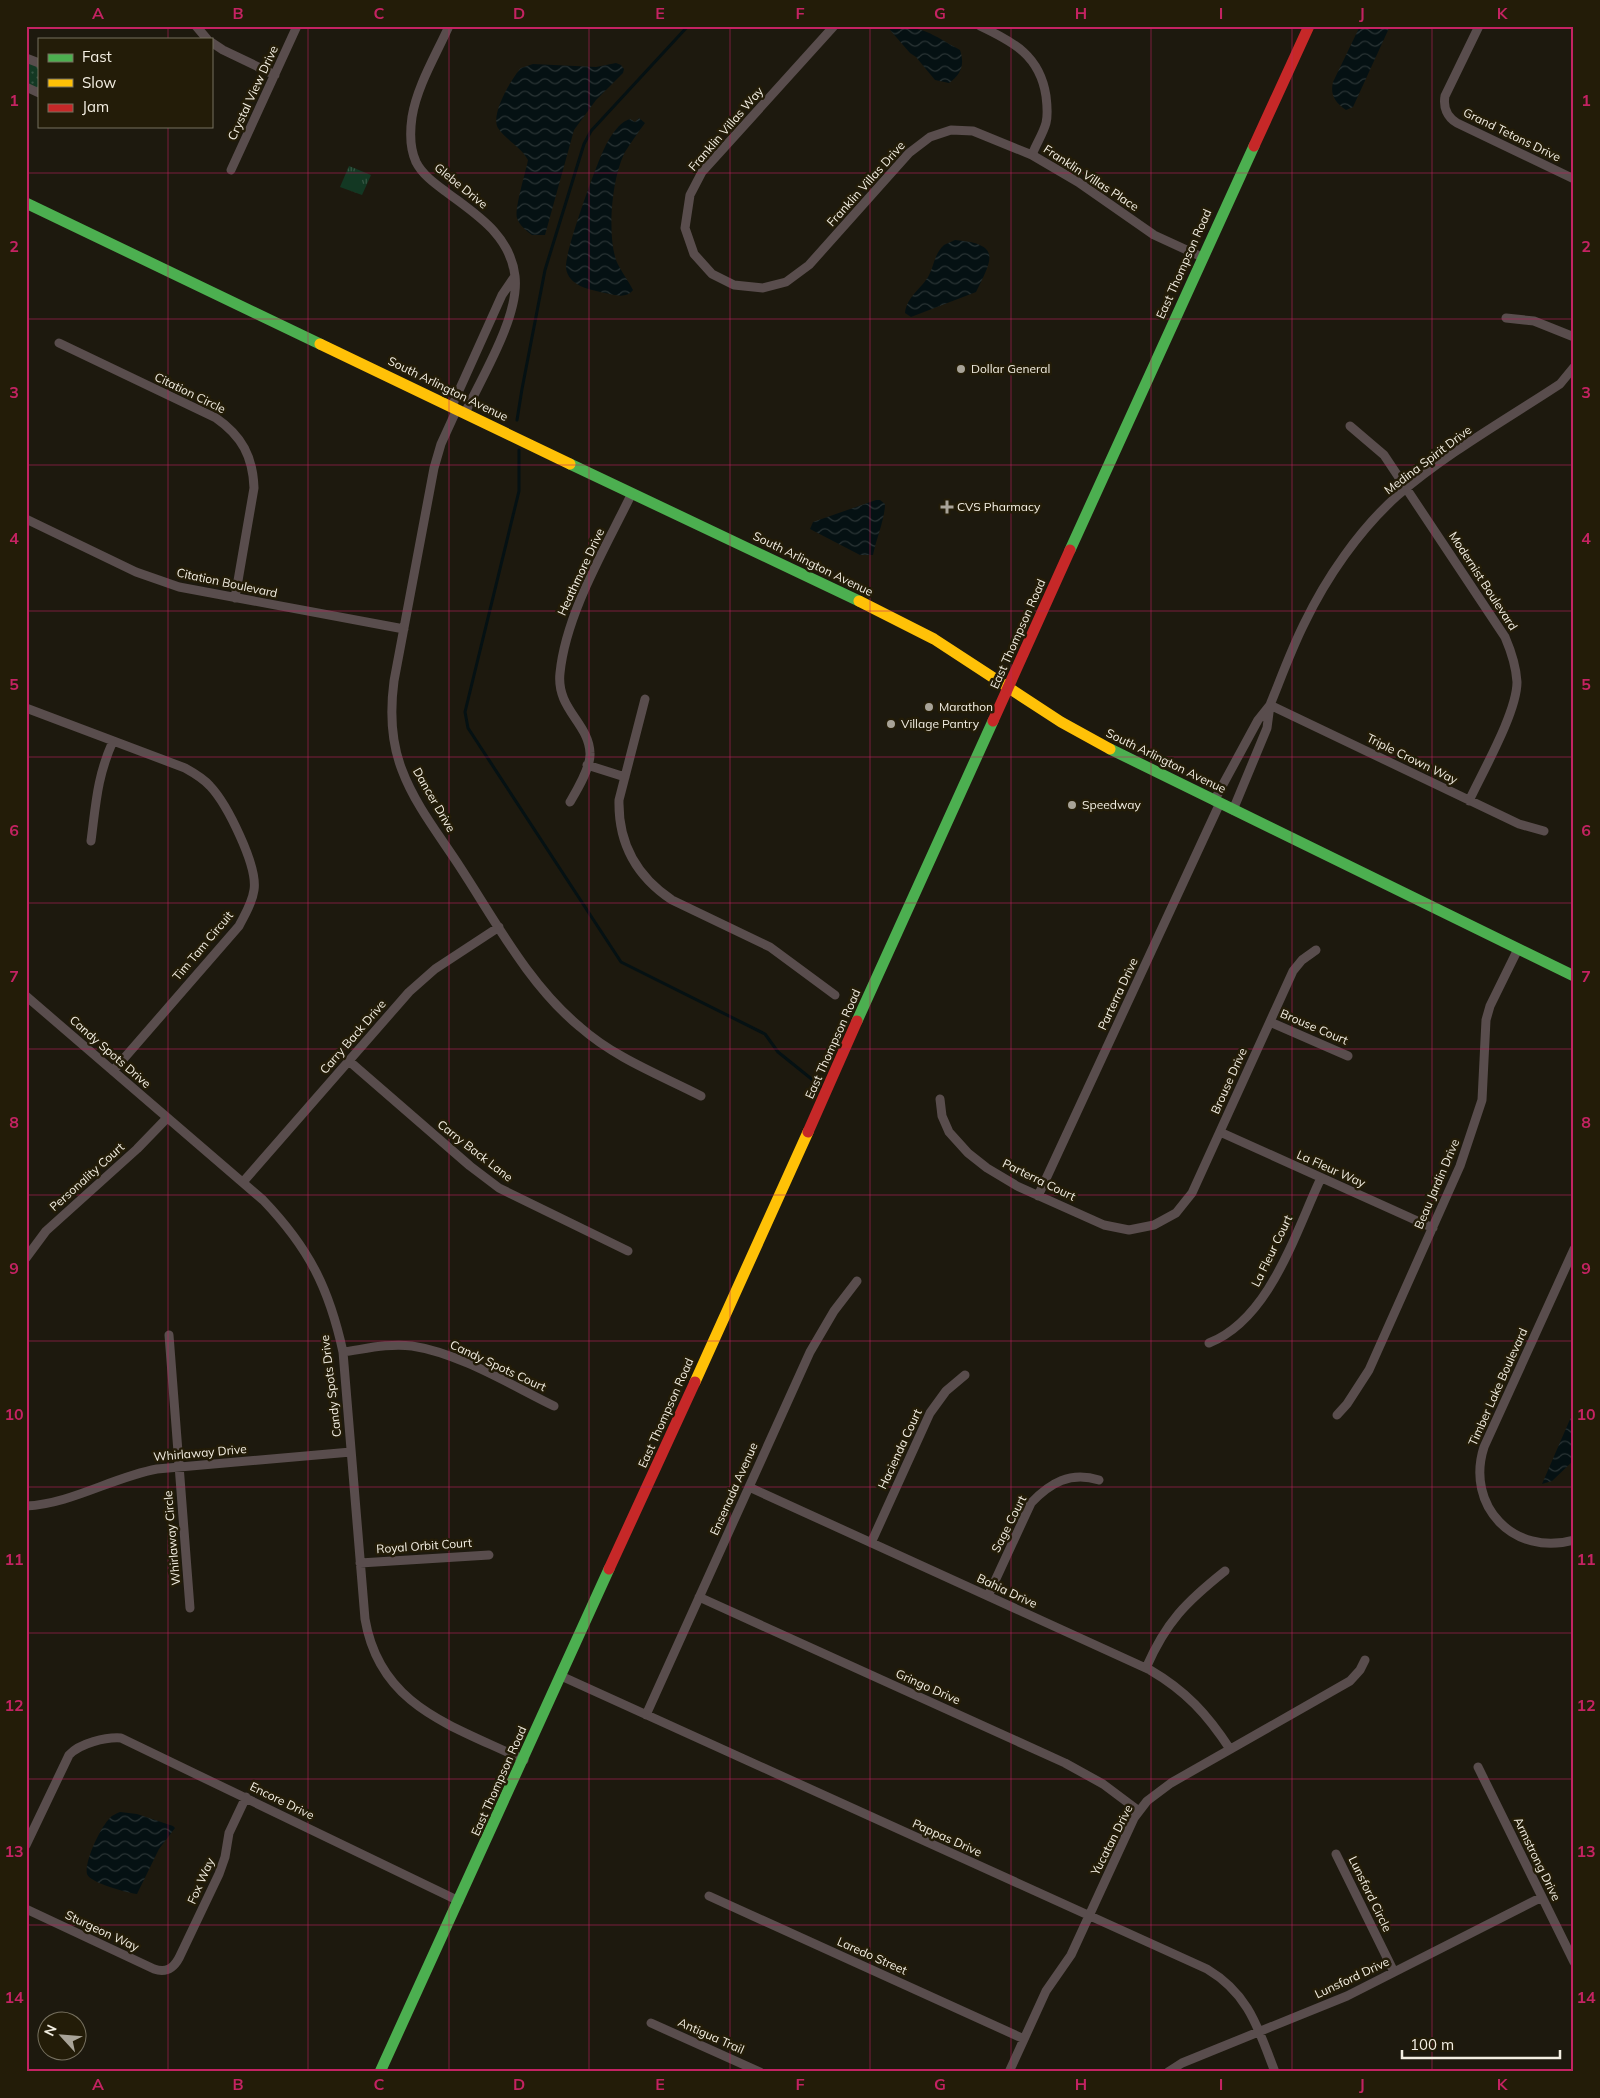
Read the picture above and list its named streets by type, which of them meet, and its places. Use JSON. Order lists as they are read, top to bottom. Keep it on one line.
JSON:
{"streets":{"main road":["East Thompson Road","South Arlington Avenue"],"street":["Crystal View Drive","Franklin Villas Way","Grand Tetons Drive","Franklin Villas Place","Franklin Villas Drive","Glebe Drive","Citation Circle","Medina Spirit Drive","Heathmore Drive","Modernist Boulevard","Citation Boulevard","Triple Crown Way","Dancer Drive","Tim Tam Circuit","Parterra Drive","Brouse Court","Carry Back Drive","Candy Spots Drive","Brouse Drive","Carry Back Lane","La Fleur Way","Personality Court","Parterra Court","Beau Jardin Drive","La Fleur Court","Candy Spots Court","Timber Lake Boulevard","Hacienda Court","Whirlaway Drive","Ensenada Avenue","Sage Court","Whirlaway Circle","Royal Orbit Court","Bahia Drive","Gringo Drive","Encore Drive","Pappas Drive","Yucatan Drive","Armstrong Drive","Fox Way","Lunsford Circle","Sturgeon Way","Laredo Street","Lunsford Drive","Antigua Trail"]},"crossings":[["Franklin Villas Way","Franklin Villas Drive"],["Franklin Villas Place","Franklin Villas Drive"],["Franklin Villas Place","East Thompson Road"],["Glebe Drive","South Arlington Avenue"],["Glebe Drive","Dancer Drive"],["East Thompson Road","South Arlington Avenue"],["East Thompson Road","Candy Spots Drive"],["East Thompson Road","Encore Drive"],["East Thompson Road","Pappas Drive"],["South Arlington Avenue","Medina Spirit Drive"],["South Arlington Avenue","Heathmore Drive"],["South Arlington Avenue","Dancer Drive"],["South Arlington Avenue","Parterra Drive"],["South Arlington Avenue","Beau Jardin Drive"],["Citation Circle","Citation Boulevard"],["Medina Spirit Drive","Modernist Boulevard"],["Medina Spirit Drive","Triple Crown Way"],["Medina Spirit Drive","Parterra Drive"],["Modernist Boulevard","Triple Crown Way"],["Citation Boulevard","Dancer Drive"],["Dancer Drive","Carry Back Drive"],["Tim Tam Circuit","Candy Spots Drive"],["Parterra Drive","Parterra Court"],["Brouse Court","Brouse Drive"],["Carry Back Drive","Candy Spots Drive"],["Carry Back Drive","Carry Back Lane"],["Candy Spots Drive","Personality Court"],["Candy Spots Drive","Candy Spots Court"],["Candy Spots Drive","Whirlaway Drive"],["Candy Spots Drive","Royal Orbit Court"],["Brouse Drive","La Fleur Way"],["Brouse Drive","Parterra Court"],["La Fleur Way","Beau Jardin Drive"],["La Fleur Way","La Fleur Court"],["Hacienda Court","Bahia Drive"],["Whirlaway Drive","Whirlaway Circle"],["Ensenada Avenue","Bahia Drive"],["Ensenada Avenue","Gringo Drive"],["Ensenada Avenue","Pappas Drive"],["Sage Court","Bahia Drive"],["Bahia Drive","Yucatan Drive"],["Gringo Drive","Yucatan Drive"],["Encore Drive","Fox Way"],["Pappas Drive","Yucatan Drive"],["Pappas Drive","Lunsford Drive"],["Yucatan Drive","Laredo Street"],["Armstrong Drive","Lunsford Drive"],["Fox Way","Sturgeon Way"],["Lunsford Circle","Lunsford Drive"]],"places":{"other":["Dollar General","Marathon","Village Pantry","Speedway"],"health":["CVS Pharmacy"]},"legend":["Fast","Slow","Jam"],"scale_bar":"100 m","north":"top left","grid":{"columns":["A","B","C","D","E","F","G","H","I","J","K"],"rows":["1","2","3","4","5","6","7","8","9","10","11","12","13","14"]}}
